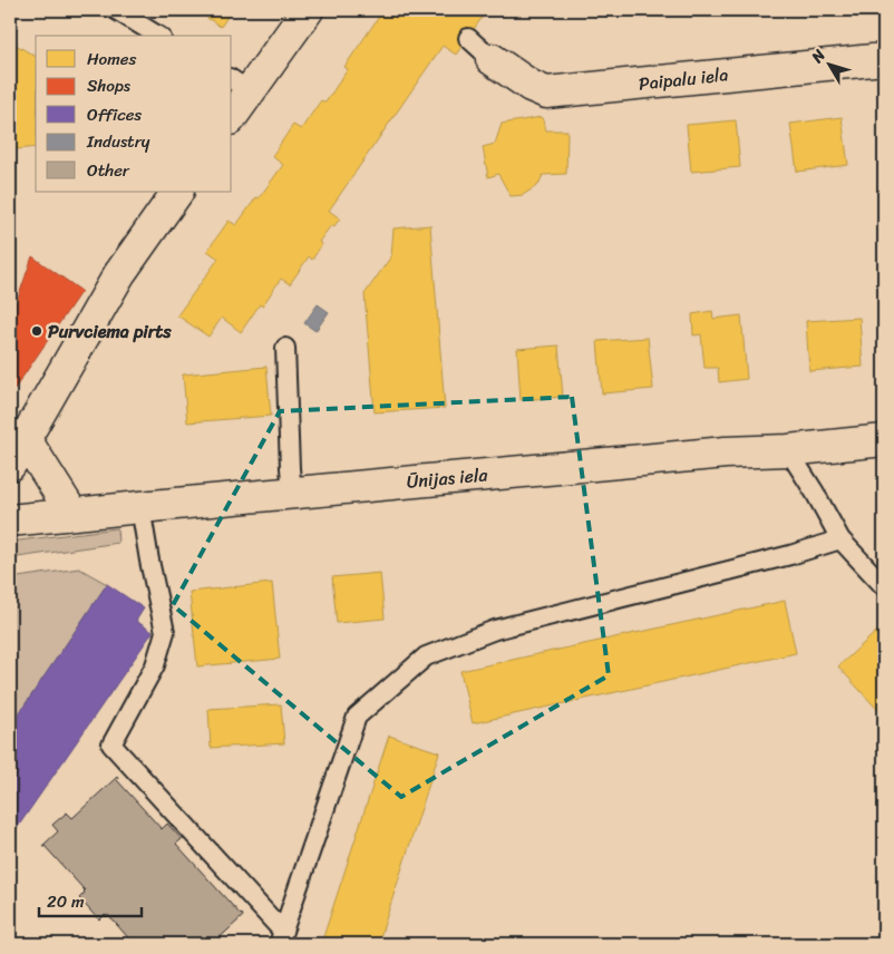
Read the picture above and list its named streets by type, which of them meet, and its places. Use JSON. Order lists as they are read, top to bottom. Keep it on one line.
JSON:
{"streets":{"street":["Paipalu iela","Ūnijas iela"]},"places":["Purvciema pirts"],"legend":["Homes","Shops","Offices","Industry","Other"],"scale_bar":"20 m","north":"top left"}
